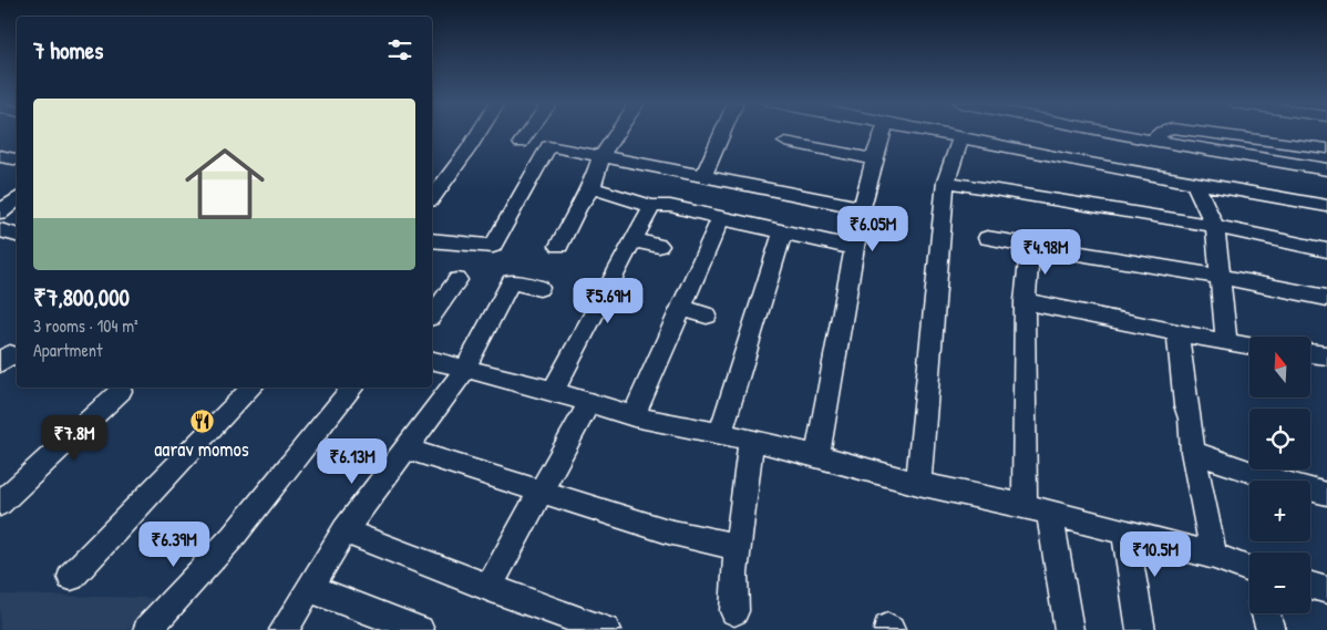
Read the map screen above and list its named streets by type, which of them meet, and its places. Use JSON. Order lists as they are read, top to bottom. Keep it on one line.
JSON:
{"places":{"restaurant":["aarav momos"]},"north":"top","page":{"heading":"7 homes","list":[{"name":"₹7,800,000","note":"3 rooms · 104 m² · Apartment"}],"price":["₹6.05M","₹4.98M","₹5.69M","₹7.8M","₹6.13M","₹6.39M","₹10.5M"],"map_buttons":["+","−"]}}
